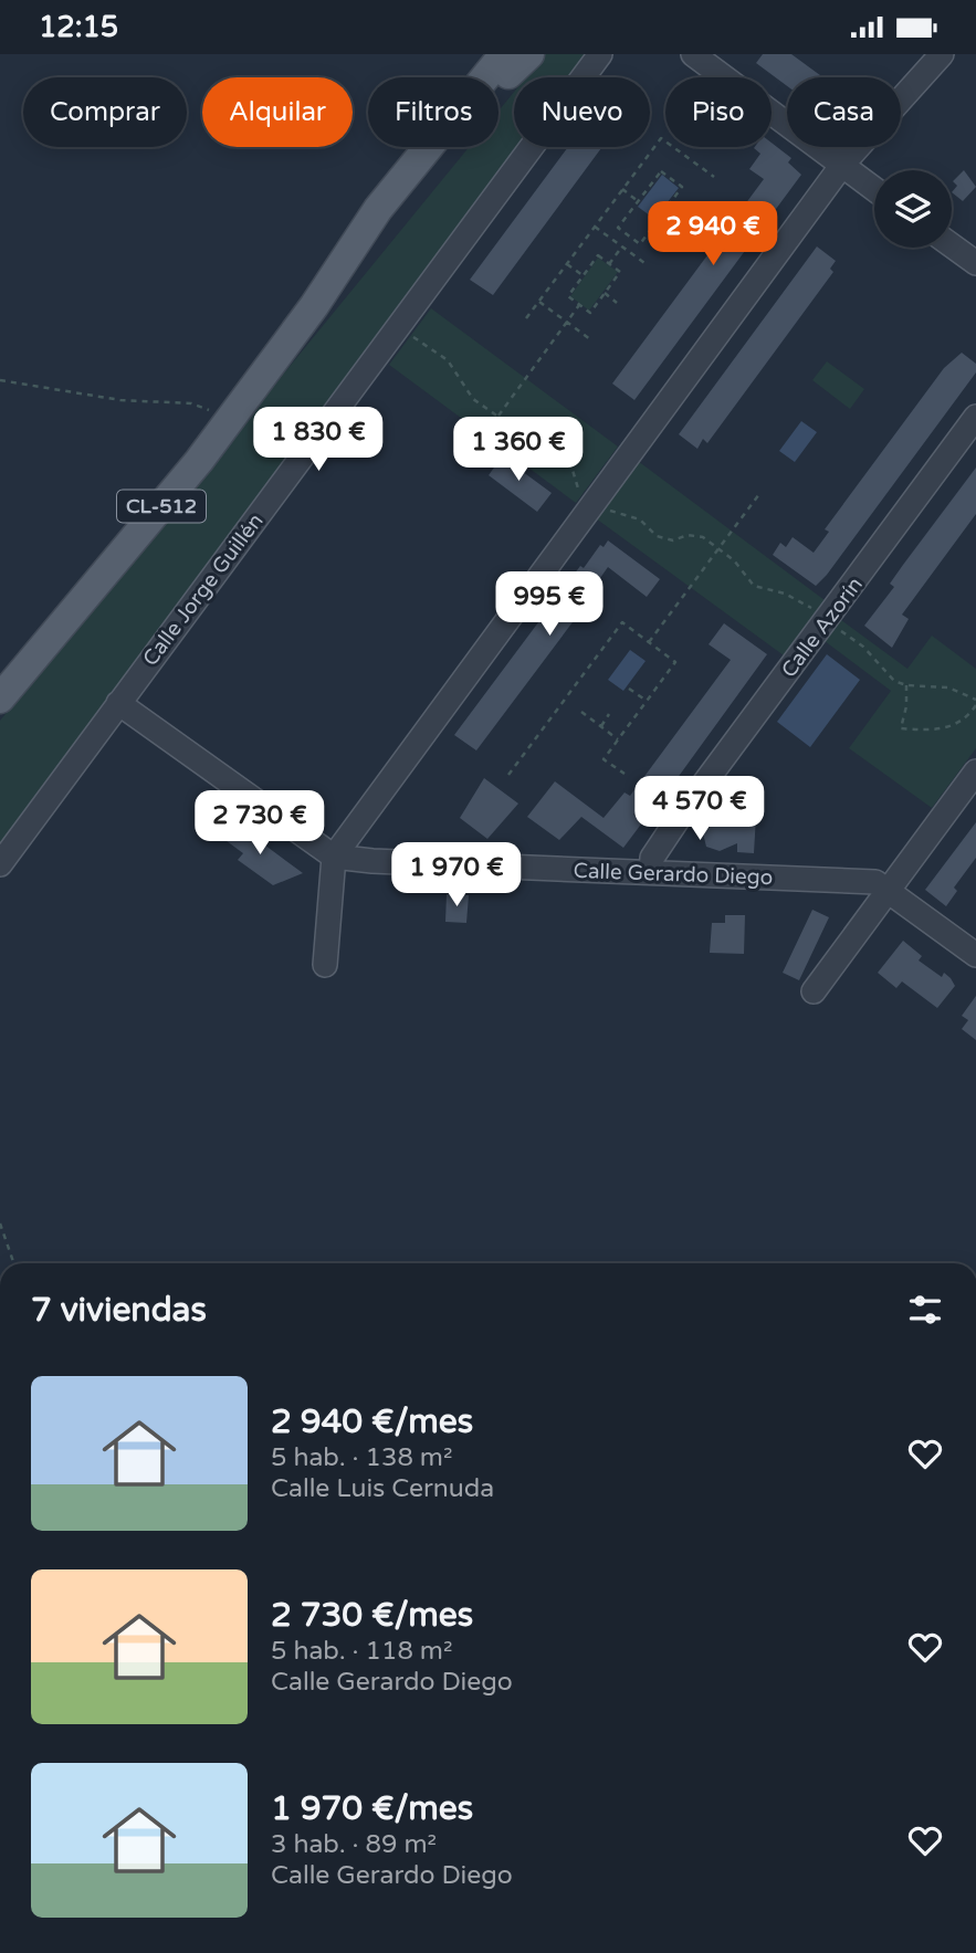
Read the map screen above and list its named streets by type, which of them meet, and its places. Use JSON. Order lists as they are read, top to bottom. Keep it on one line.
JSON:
{"streets":{"main road":["CL-512"],"street":["Calle Jorge Guillén","Calle Azorín","Calle Gerardo Diego"]},"crossings":[["Calle Jorge Guillén","Calle Gerardo Diego"],["Calle Azorín","Calle Gerardo Diego"]],"page":{"status":"12:15","chip":["Comprar","Alquilar","Filtros","Nuevo","Piso","Casa"],"price":["2 940 €","1 830 €","1 360 €","995 €","4 570 €","2 730 €","1 970 €"],"heading":"7 viviendas","list":[{"name":"2 940 €/mes","note":"5 hab. · 138 m² · Calle Luis Cernuda"},{"name":"2 730 €/mes","note":"5 hab. · 118 m² · Calle Gerardo Diego"},{"name":"1 970 €/mes","note":"3 hab. · 89 m² · Calle Gerardo Diego"}]}}
